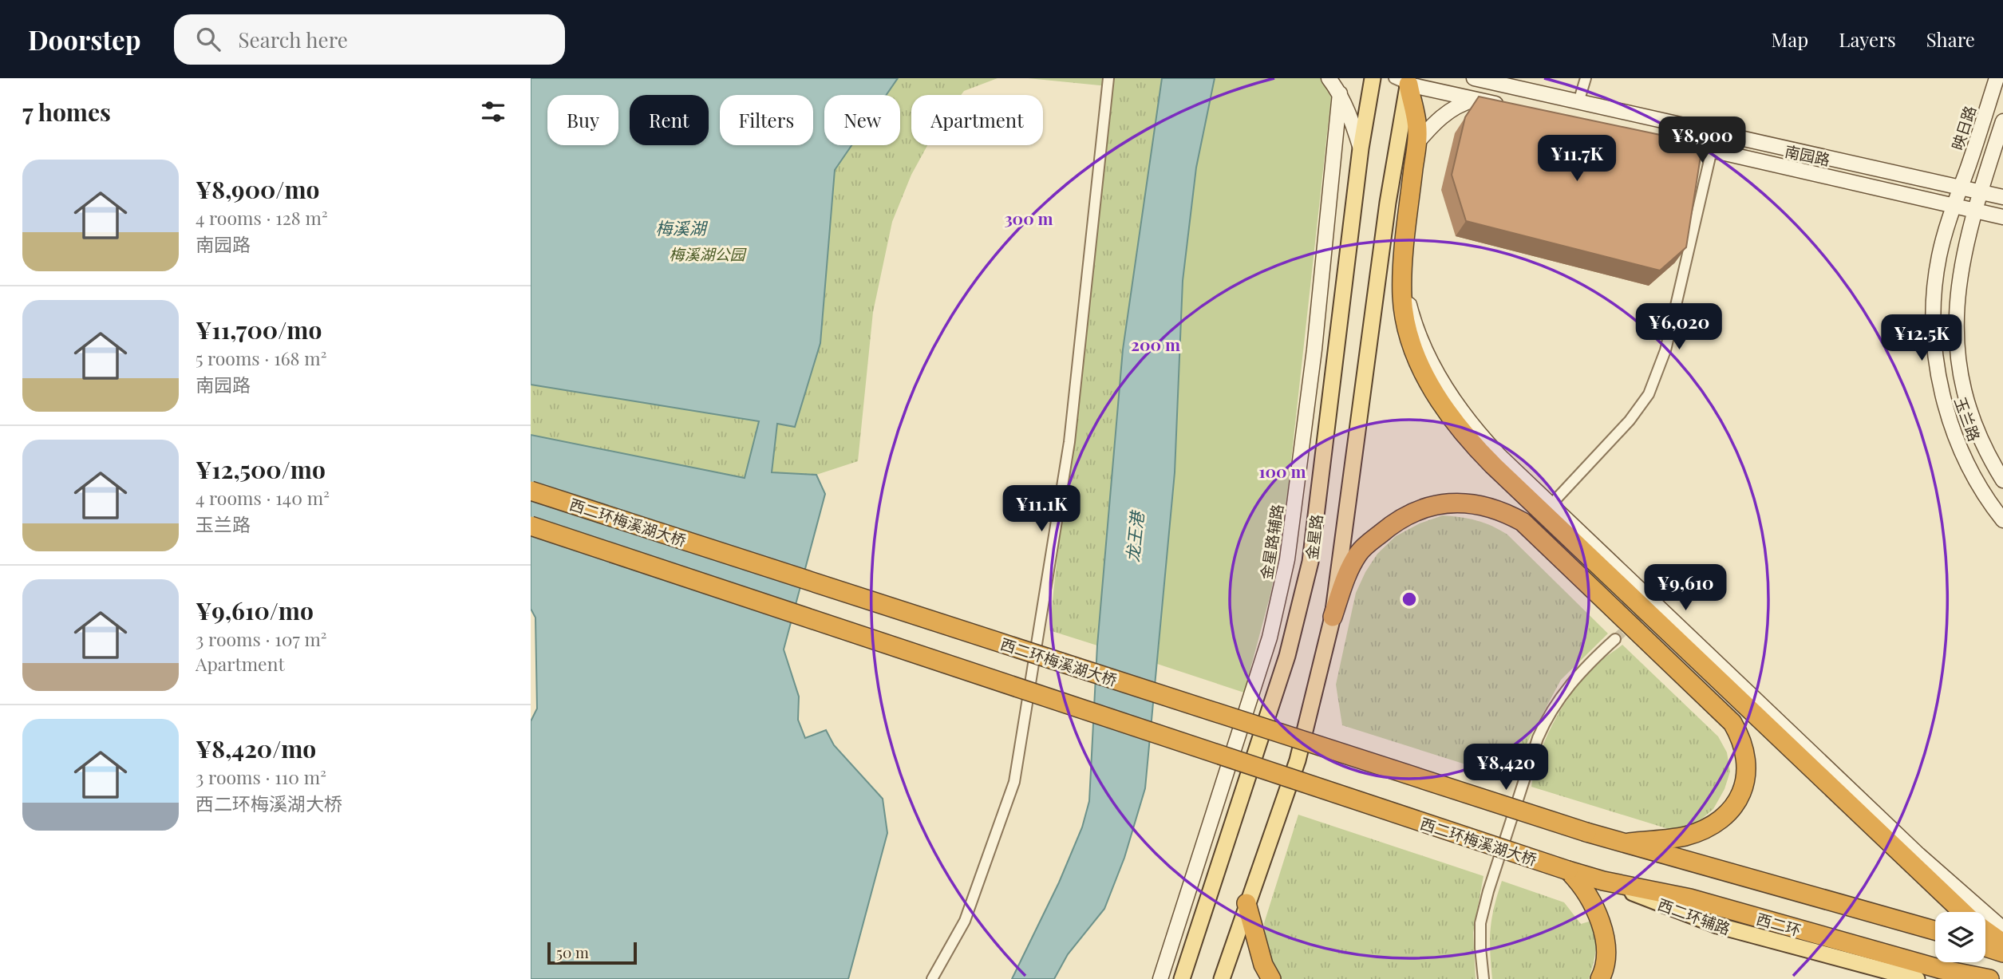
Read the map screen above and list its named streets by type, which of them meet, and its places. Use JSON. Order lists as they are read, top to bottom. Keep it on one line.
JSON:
{"streets":{"highway":["西二环梅溪湖大桥","西二环"],"main road":["映日路","南园路","玉兰路","金星路","金星路辅路","西二环辅路"]},"crossings":[["映日路","南园路"],["映日路","玉兰路"],["南园路","玉兰路"],["西二环梅溪湖大桥","西二环"],["西二环辅路","西二环"]],"water":["梅溪湖","龙王港"],"parks":["梅溪湖公园"],"scale_bar":"50 m","page":{"header":"Doorstep","search":"Search here","nav":["Map","Layers","Share"],"heading":"7 homes","chip":["Buy","Rent","Filters","New","Apartment"],"price":["¥8,900","¥11.7K","¥6,020","¥12.5K","¥11.1K","¥9,610","¥8,420"],"list":[{"name":"¥8,900/mo","note":"4 rooms · 128 m² · 南园路"},{"name":"¥11,700/mo","note":"5 rooms · 168 m² · 南园路"},{"name":"¥12,500/mo","note":"4 rooms · 140 m² · 玉兰路"},{"name":"¥9,610/mo","note":"3 rooms · 107 m² · Apartment"},{"name":"¥8,420/mo","note":"3 rooms · 110 m² · 西二环梅溪湖大桥"}],"scale":"50 m"},"rings":["300 m","200 m","100 m"]}
